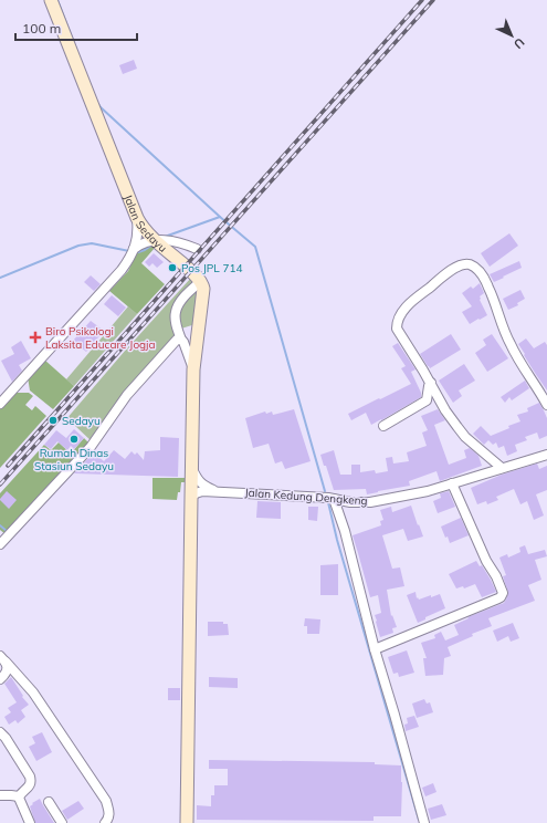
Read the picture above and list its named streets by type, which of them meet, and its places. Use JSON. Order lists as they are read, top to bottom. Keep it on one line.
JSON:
{"streets":{"street":["Jalan Sedayu","Jalan Kedung Dengkeng"]},"places":{"other":["Pos JPL 714","Sedayu","Rumah Dinas Stasiun Sedayu"],"health":["Biro Psikologi Laksita Educare Jogja"]},"scale_bar":"100 m","north":"bottom right"}
